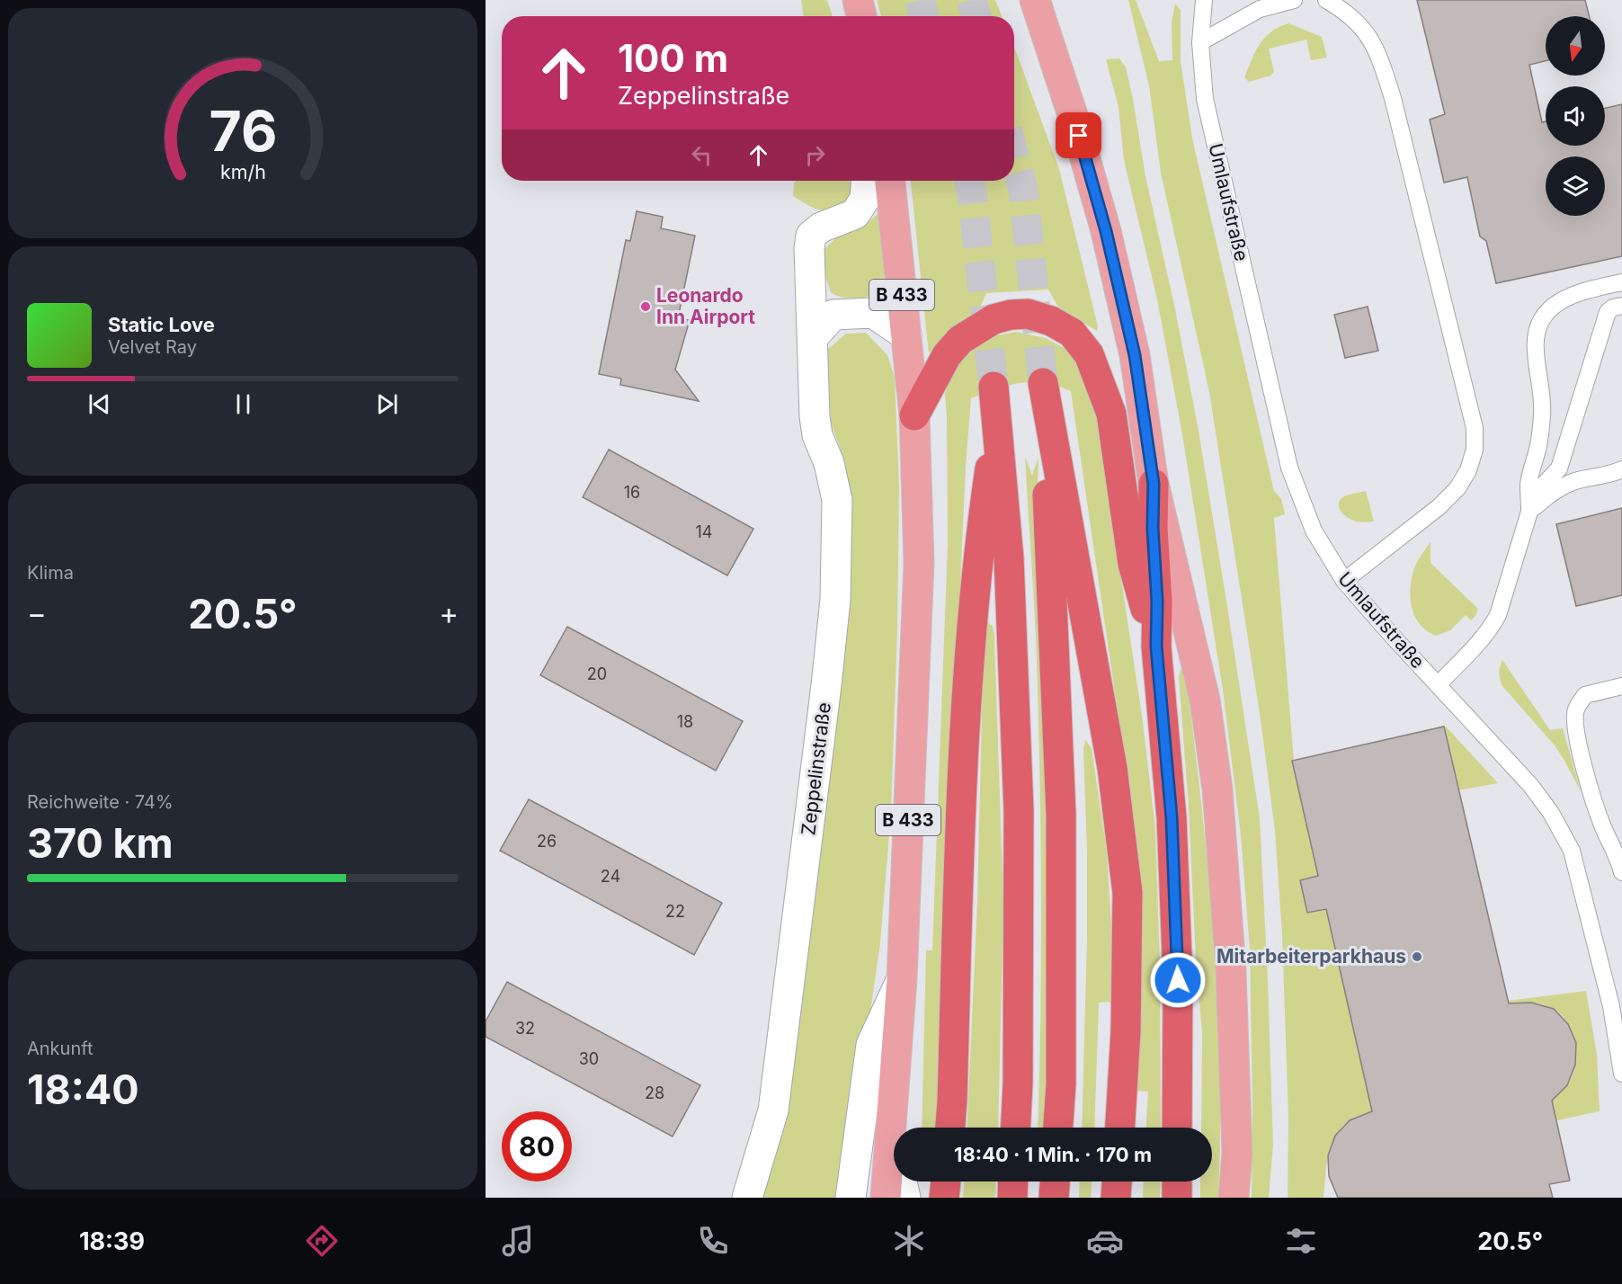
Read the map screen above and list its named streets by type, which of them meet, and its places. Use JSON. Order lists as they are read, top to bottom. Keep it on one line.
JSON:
{"streets":{"main road":["B 433"],"street":["Zeppelinstraße"],"lane":["Umlaufstraße"]},"places":["Leonardo Inn Airport","Mitarbeiterparkhaus"],"house_numbers":["16","14","20","18","26","24","22","32","30","28"],"north":"bottom","page":{"turn":["100 m","Zeppelinstraße"],"song":["Static Love","Velvet Ray"],"tile":["Klima",["Reichweite · 74%","370 km"],["Ankunft","18:40"]],"heat":["−","20.5°","+"],"limit":"80","trip":"18:40 · 1 Min. · 170 m","tabs":["18:39","20.5°"],"gauge":["76","km/h"]}}
